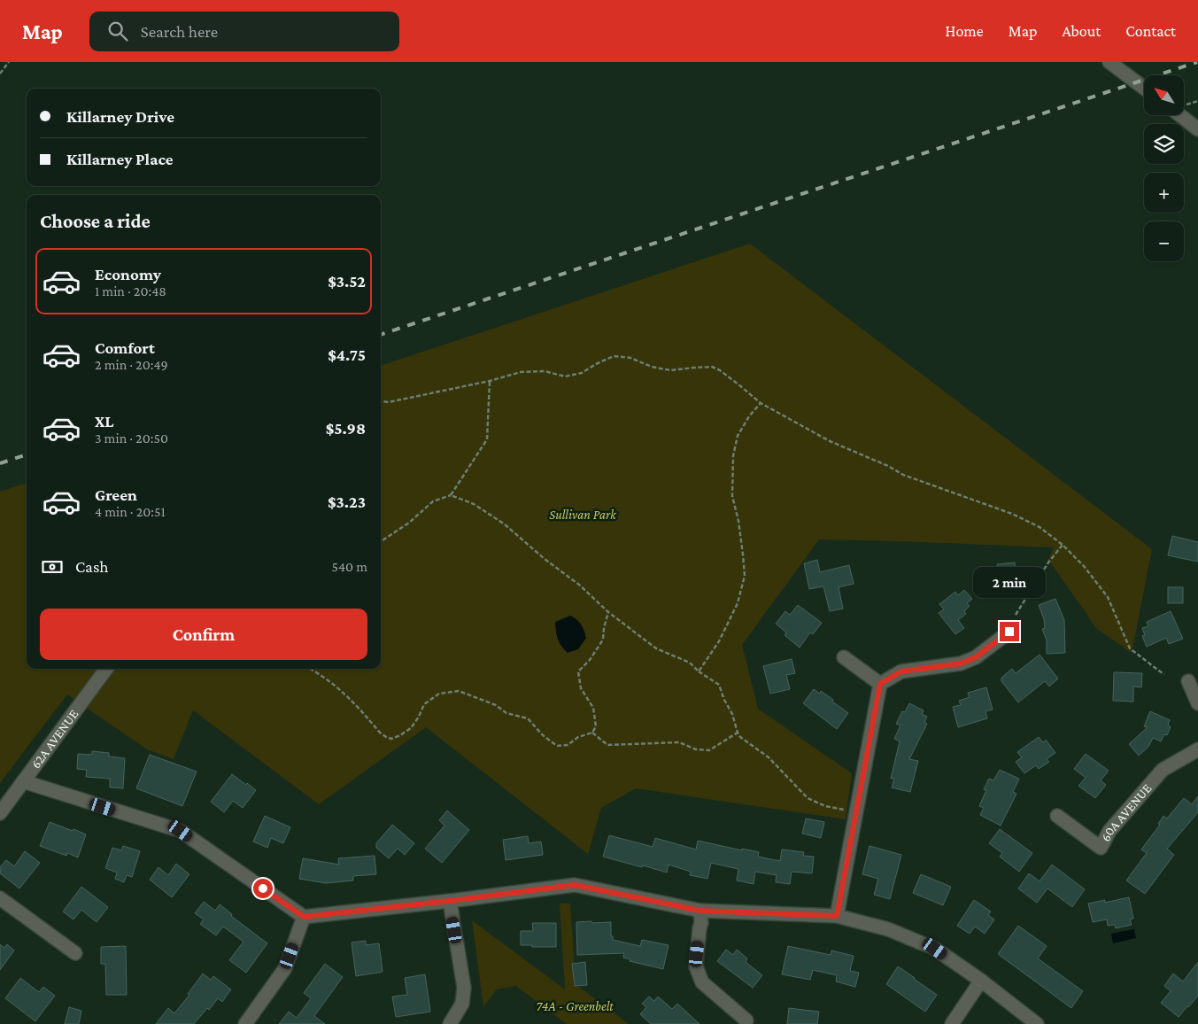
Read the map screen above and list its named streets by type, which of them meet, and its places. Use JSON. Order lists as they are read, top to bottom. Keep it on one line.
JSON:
{"streets":{"street":["62A AVENUE","60A AVENUE"]},"parks":["Sullivan Park","74A - Greenbelt"],"north":"top left","page":{"header":"Map","search":"Search here","nav":["Home","Map","About","Contact"],"map_buttons":["+","−"],"banner":["Killarney Drive","Killarney Place"],"heading":"Choose a ride","list":[{"name":"Economy","note":"1 min · 20:48","value":"$3.52"},{"name":"Comfort","note":"2 min · 20:49","value":"$4.75"},{"name":"XL","note":"3 min · 20:50","value":"$5.98"},{"name":"Green","note":"4 min · 20:51","value":"$3.23"}],"pay":["Cash","540 m"],"bubble":"2 min","buttons":"Confirm"}}
